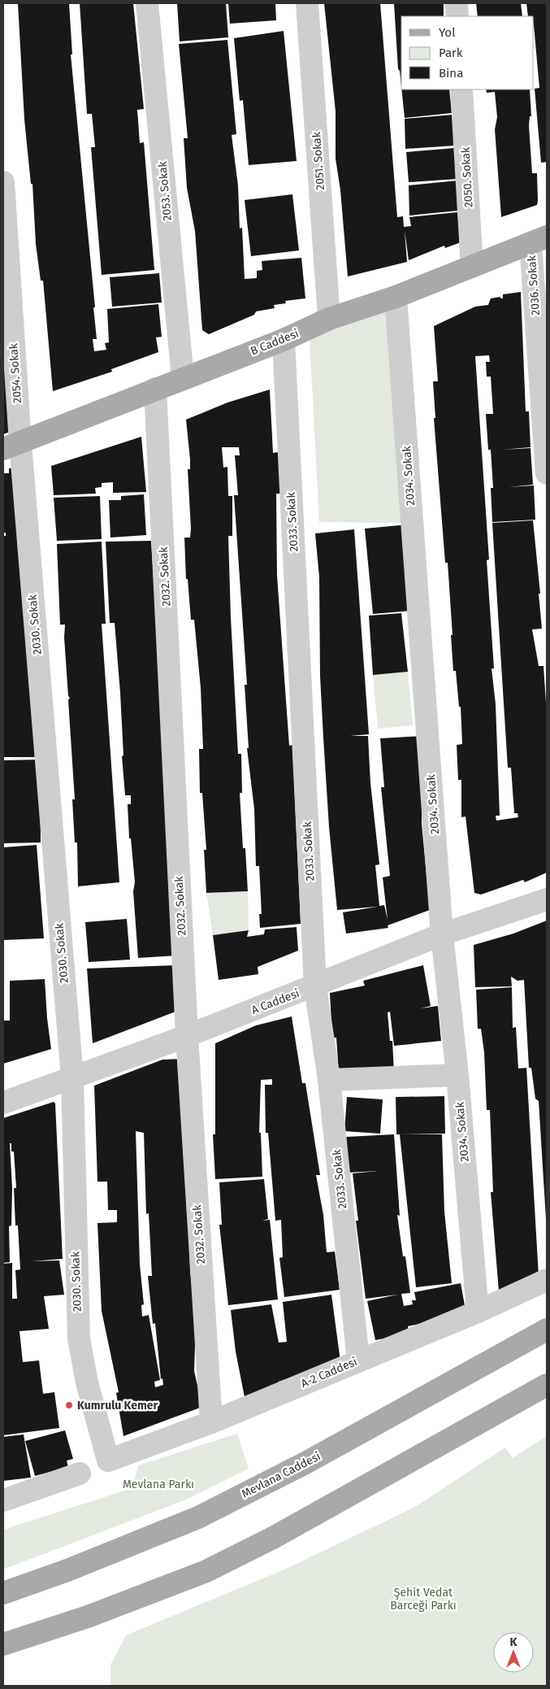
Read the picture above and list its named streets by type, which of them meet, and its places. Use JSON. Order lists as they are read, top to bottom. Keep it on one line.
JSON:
{"streets":{"main road":["B Caddesi","Mevlana Caddesi"],"street":["2051. Sokak","2050. Sokak","2053. Sokak","2036. Sokak","2054. Sokak","2034. Sokak","2033. Sokak","2032. Sokak","2030. Sokak","A Caddesi","A-2 Caddesi"]},"crossings":[["2051. Sokak","B Caddesi"],["2050. Sokak","B Caddesi"],["2053. Sokak","B Caddesi"],["2036. Sokak","B Caddesi"],["B Caddesi","2054. Sokak"],["B Caddesi","2034. Sokak"],["B Caddesi","2033. Sokak"],["B Caddesi","2032. Sokak"],["B Caddesi","2030. Sokak"],["2054. Sokak","2030. Sokak"],["2034. Sokak","A Caddesi"],["2034. Sokak","A-2 Caddesi"],["2033. Sokak","A Caddesi"],["2033. Sokak","A-2 Caddesi"],["2032. Sokak","A Caddesi"],["2032. Sokak","A-2 Caddesi"],["2030. Sokak","A Caddesi"],["2030. Sokak","A-2 Caddesi"]],"parks":["Mevlana Parkı","Şehit Vedat Barceği Parkı"],"places":["Kumrulu Kemer"],"legend":["Yol","Park","Bina"],"north":"top"}
